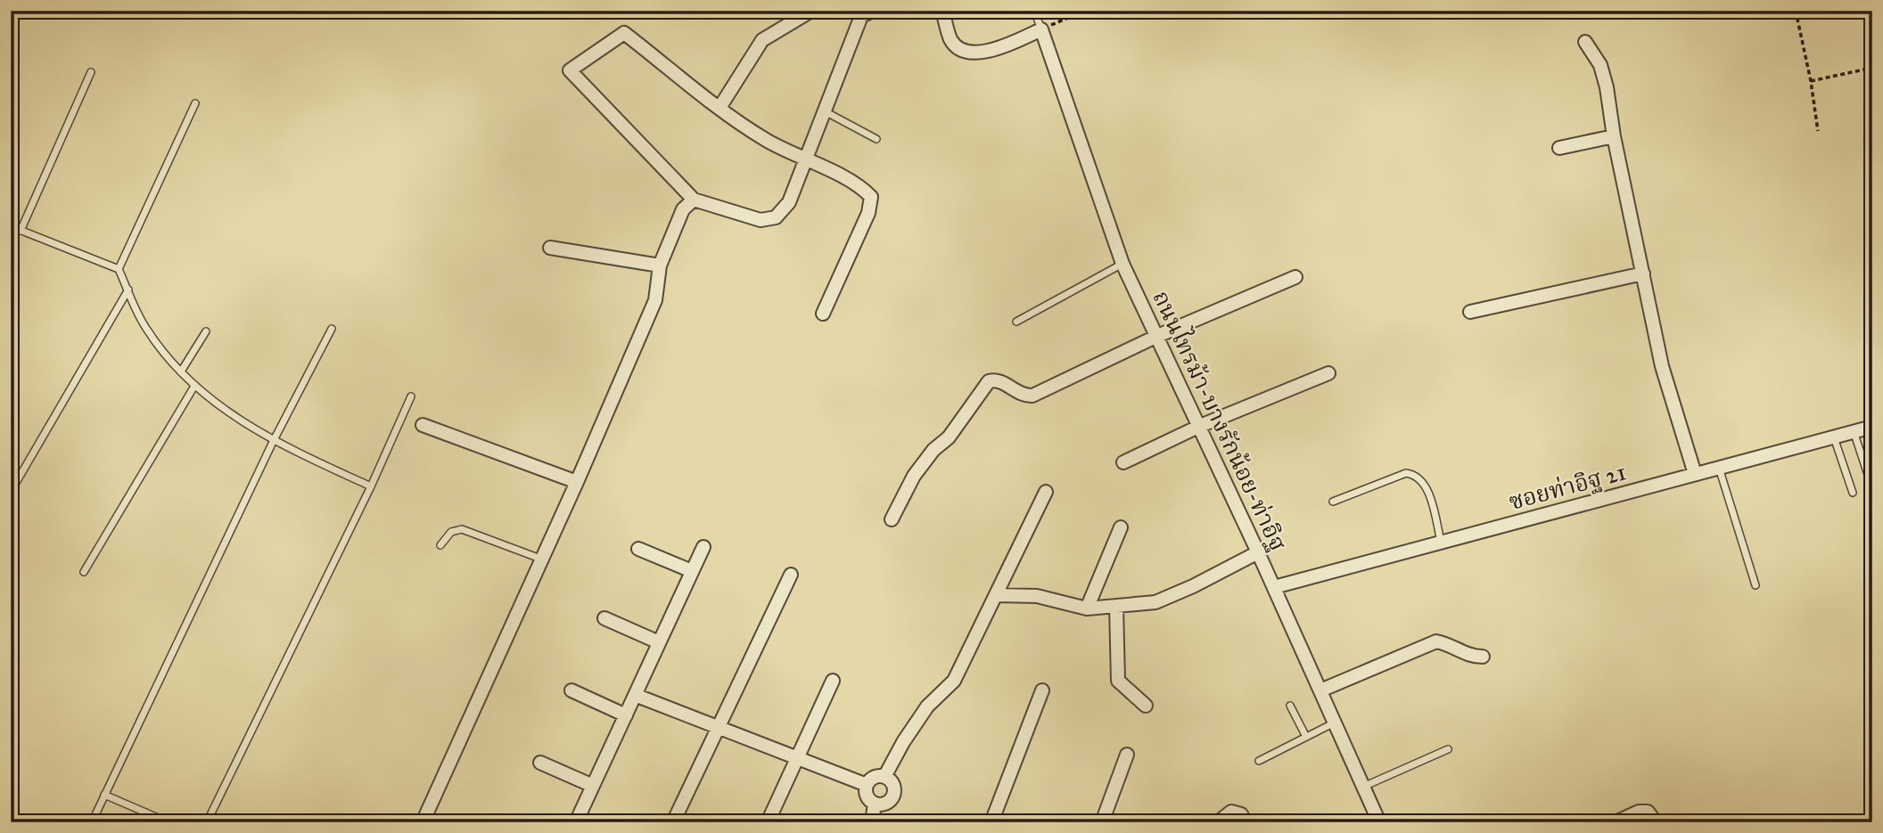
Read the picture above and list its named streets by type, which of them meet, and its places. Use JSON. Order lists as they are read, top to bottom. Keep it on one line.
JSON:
{"streets":{"street":["ถนนไทรม้า-บางรักน้อย-ท่าอิฐ","ซอยท่าอิฐ 21"]},"crossings":[["ถนนไทรม้า-บางรักน้อย-ท่าอิฐ","ซอยท่าอิฐ 21"]]}
